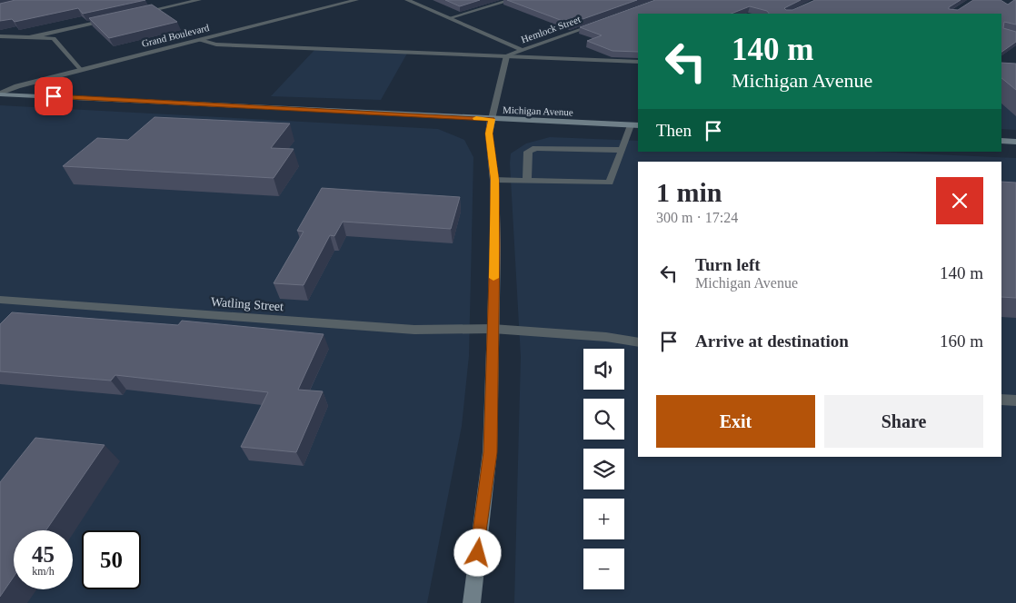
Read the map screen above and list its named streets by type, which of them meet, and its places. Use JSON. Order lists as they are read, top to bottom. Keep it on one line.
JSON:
{"streets":{"main road":["Michigan Avenue"],"street":["Hemlock Street","Grand Boulevard","Watling Street"]},"crossings":[["Grand Boulevard","Michigan Avenue"]],"page":{"turn":["140 m","Michigan Avenue"],"then":"Then","heading":["1 min","300 m · 17:24"],"list":[{"name":"Turn left","note":"Michigan Avenue","value":"140 m"},{"name":"Arrive at destination","value":"160 m"}],"map_buttons":["+","−"],"buttons":["Exit","Share"],"speed":"45 km/h","limit":"50"}}
